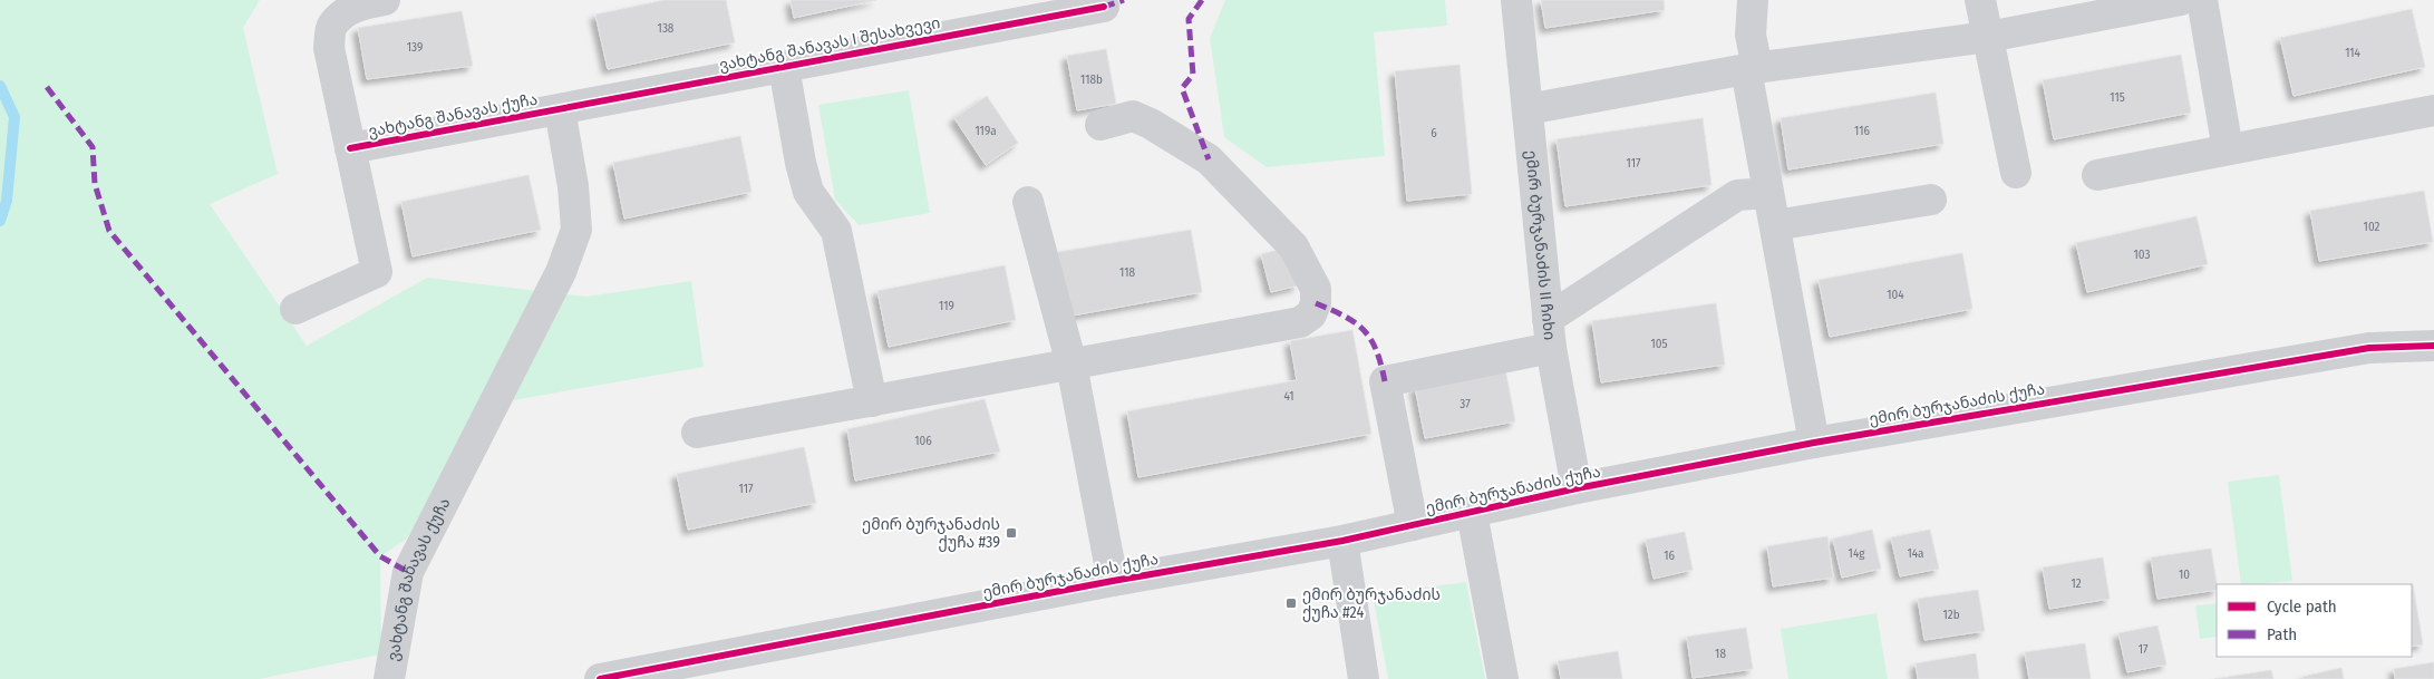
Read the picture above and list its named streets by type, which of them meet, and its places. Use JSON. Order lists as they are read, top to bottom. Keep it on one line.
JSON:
{"streets":{"street":["ვახტანგ შანავას I შესახვევი","ვახტანგ შანავას ქუჩა","ემირ ბურჯანაძის II ჩიხი","ემირ ბურჯანაძის ქუჩა"]},"crossings":[["ვახტანგ შანავას I შესახვევი","ვახტანგ შანავას ქუჩა"],["ემირ ბურჯანაძის II ჩიხი","ემირ ბურჯანაძის ქუჩა"]],"places":{"transit":["ემირ ბურჯანაძის ქუჩა #39","ემირ ბურჯანაძის ქუჩა #24"]},"house_numbers":["138","139","114","118b","115","119a","116","6","117","102","103","118","104","119","105","41","37","106","117","14g","14a","16","10","12","12b","17","18"],"legend":["Cycle path","Path"]}
